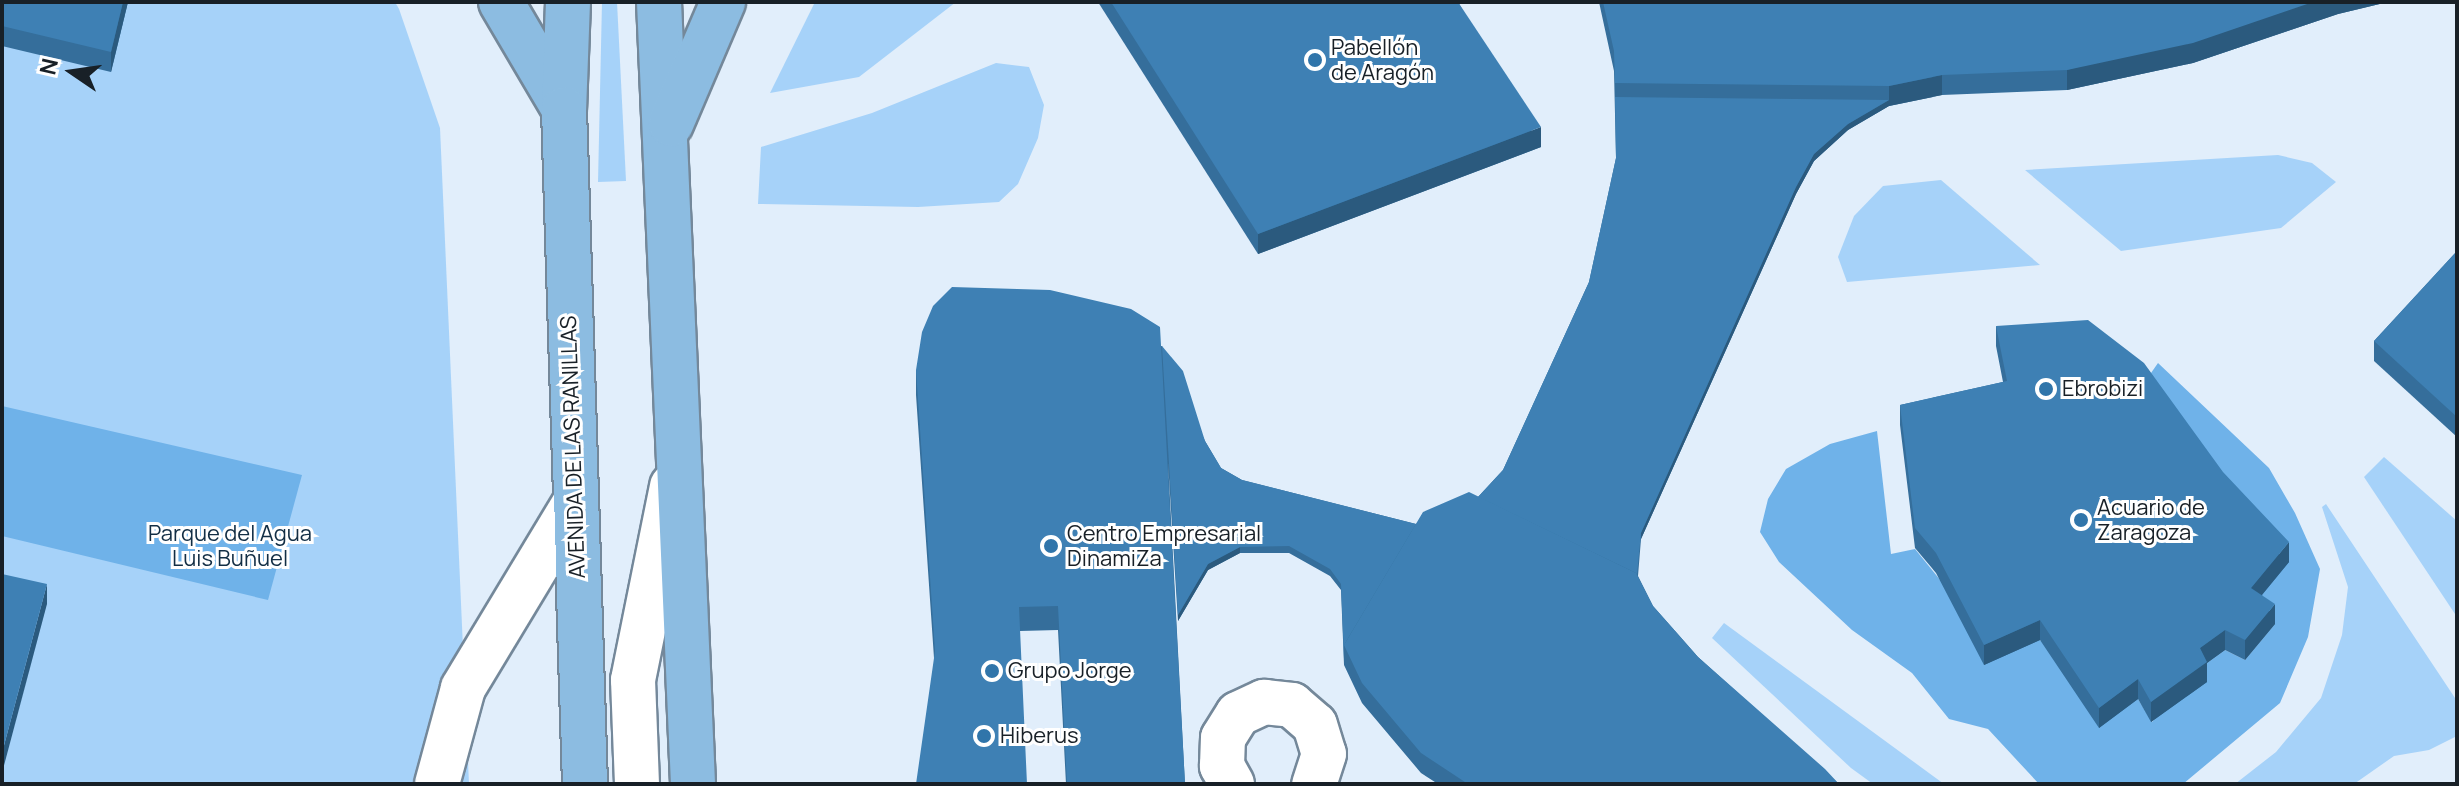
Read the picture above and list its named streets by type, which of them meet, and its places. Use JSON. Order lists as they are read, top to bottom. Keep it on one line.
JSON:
{"streets":{"main road":["AVENIDA DE LAS RANILLAS"]},"parks":["Parque del Agua Luis Buñuel"],"places":["Pabellón de Aragón","Ebrobizi","Acuario de Zaragoza","Centro Empresarial DinamiZa","Grupo Jorge","Hiberus"],"north":"left"}
